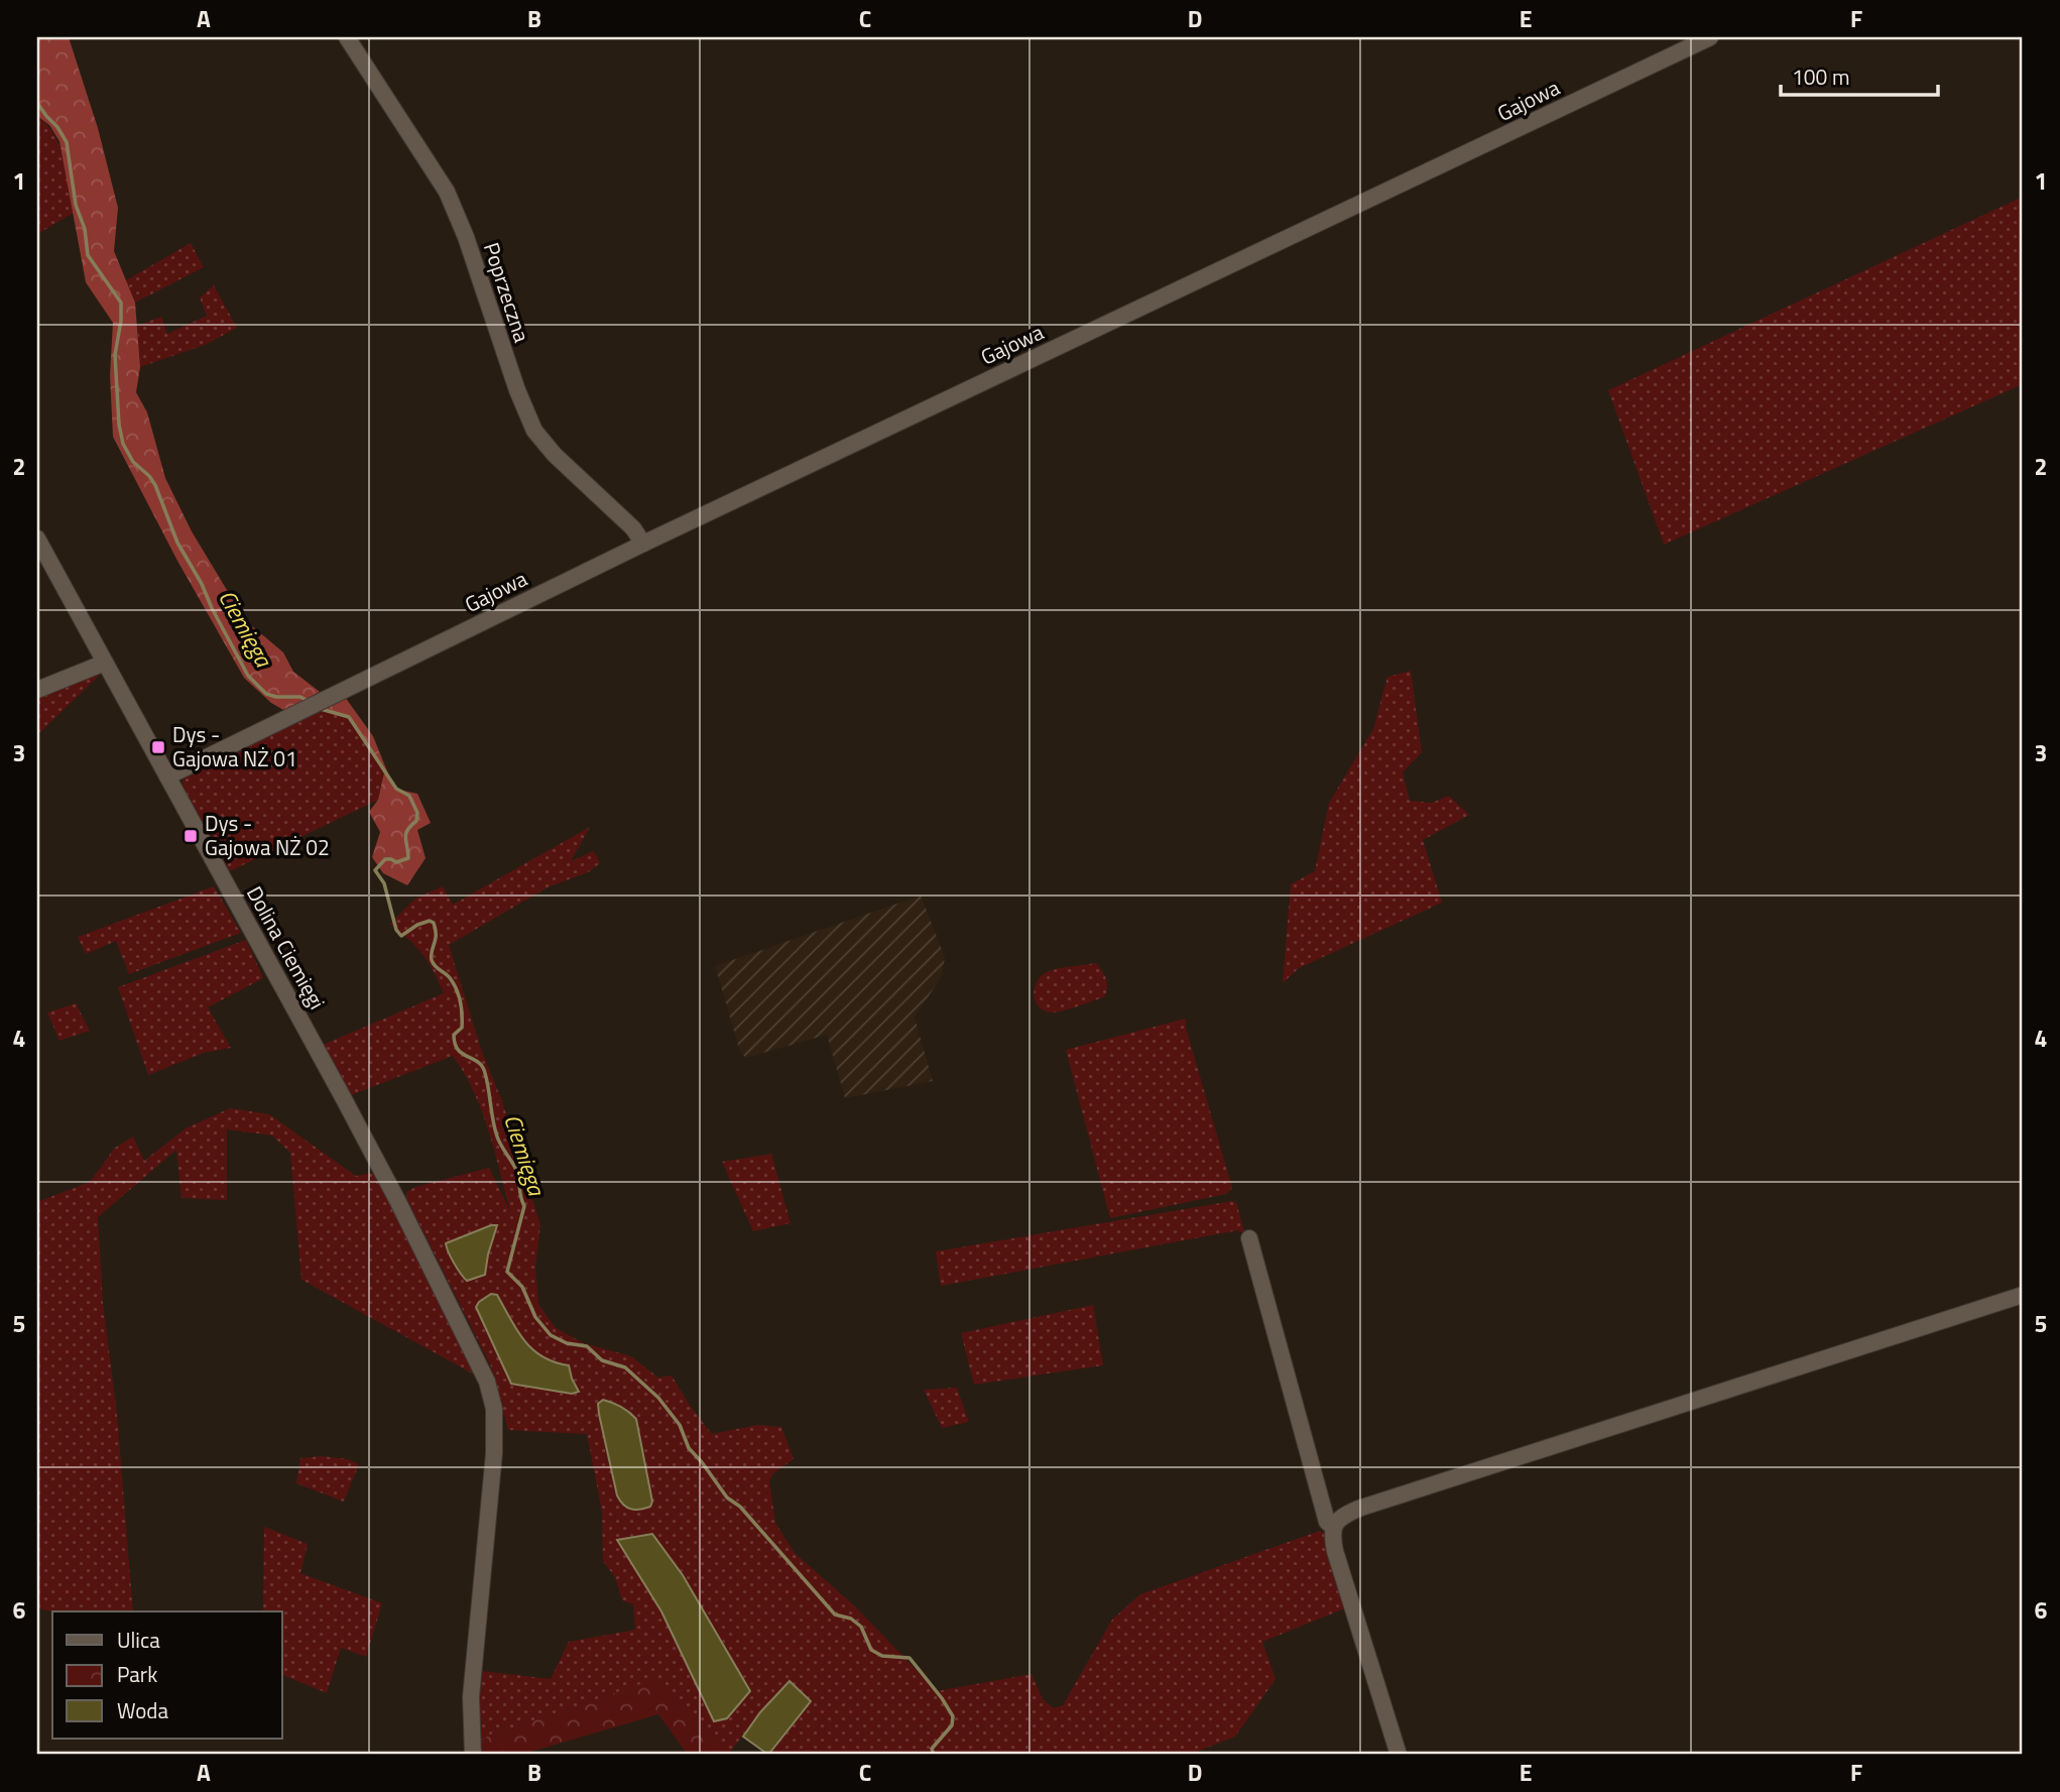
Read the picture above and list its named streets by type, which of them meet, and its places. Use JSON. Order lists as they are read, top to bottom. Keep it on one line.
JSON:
{"streets":{"street":["Gajowa","Poprzeczna","Dolina Ciemięgi"]},"crossings":[["Gajowa","Poprzeczna"],["Gajowa","Dolina Ciemięgi"]],"water":["Ciemięga"],"places":{"transit":["Dys - Gajowa NŻ 01","Dys - Gajowa NŻ 02"]},"legend":["Ulica","Park","Woda"],"scale_bar":"100 m","grid":{"columns":["A","B","C","D","E","F"],"rows":["1","2","3","4","5","6"]}}
